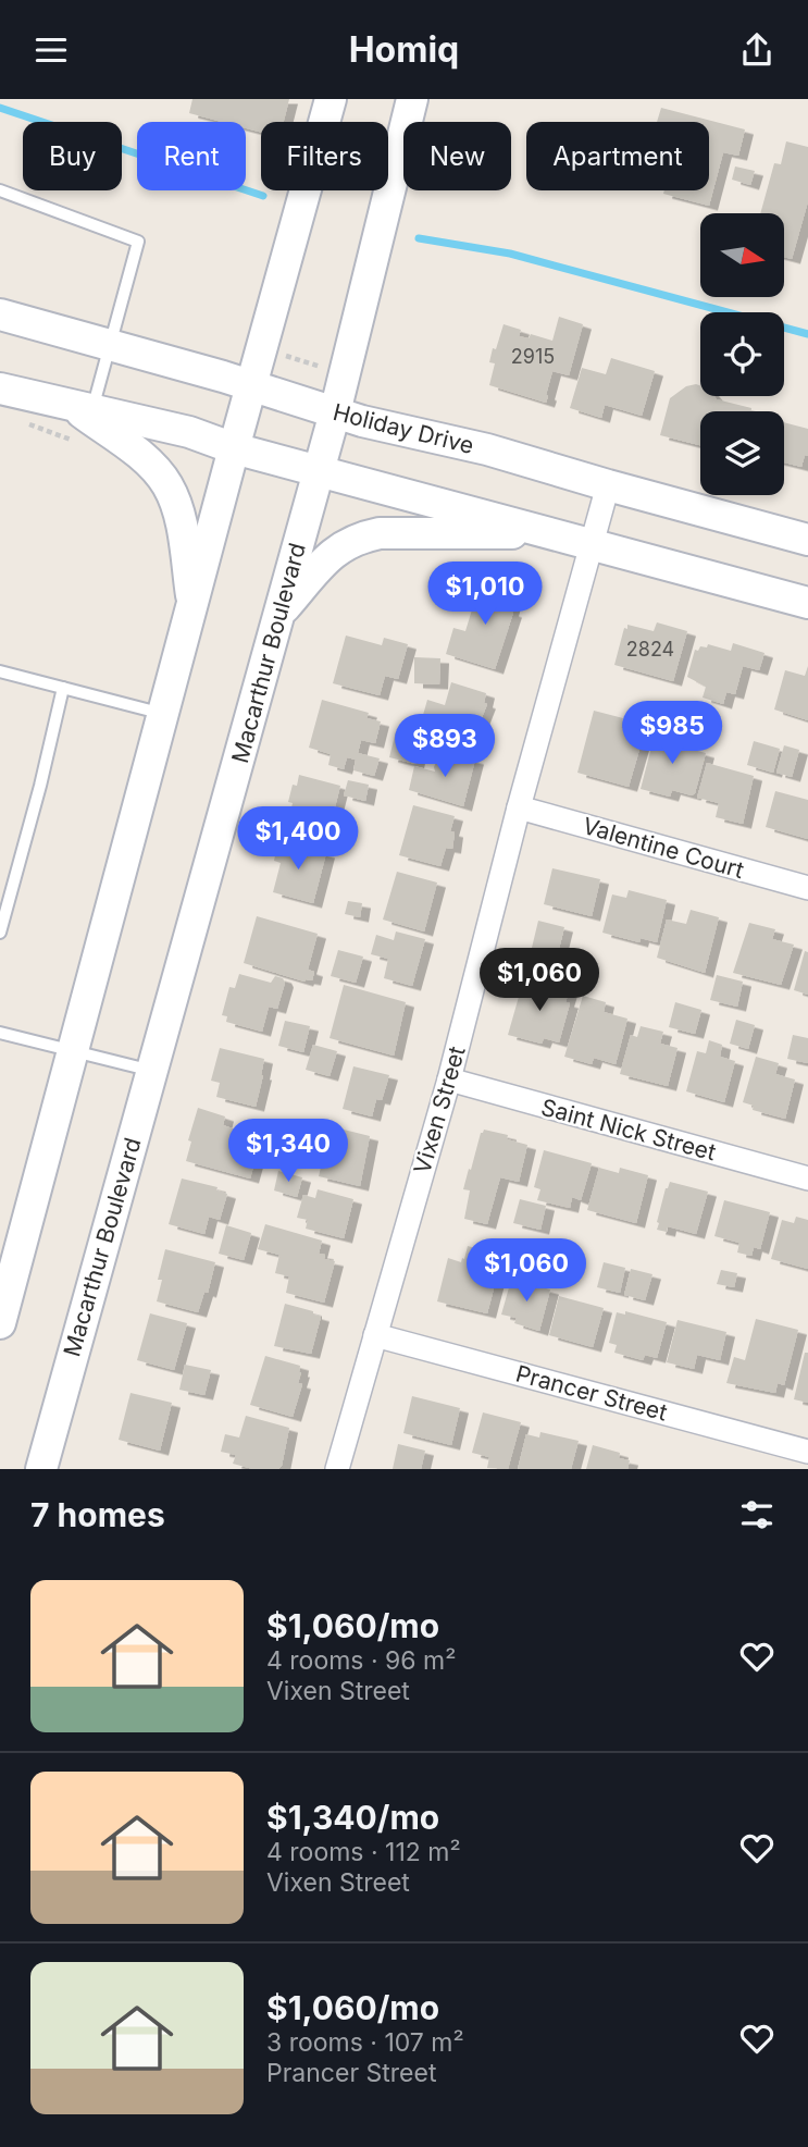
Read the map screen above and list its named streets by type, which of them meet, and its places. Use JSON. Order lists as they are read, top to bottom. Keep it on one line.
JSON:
{"streets":{"street":["Holiday Drive","Macarthur Boulevard","Valentine Court","Vixen Street","Saint Nick Street","Prancer Street"]},"crossings":[["Holiday Drive","Macarthur Boulevard"],["Holiday Drive","Vixen Street"],["Valentine Court","Vixen Street"],["Vixen Street","Saint Nick Street"],["Vixen Street","Prancer Street"]],"house_numbers":["2915","2824"],"north":"right","page":{"header":"Homiq","chip":["Buy","Rent","Filters","New","Apartment"],"price":["$1,010","$985","$893","$1,400","$1,060","$1,340","$1,060"],"heading":"7 homes","list":[{"name":"$1,060/mo","note":"4 rooms · 96 m² · Vixen Street"},{"name":"$1,340/mo","note":"4 rooms · 112 m² · Vixen Street"},{"name":"$1,060/mo","note":"3 rooms · 107 m² · Prancer Street"}]}}
